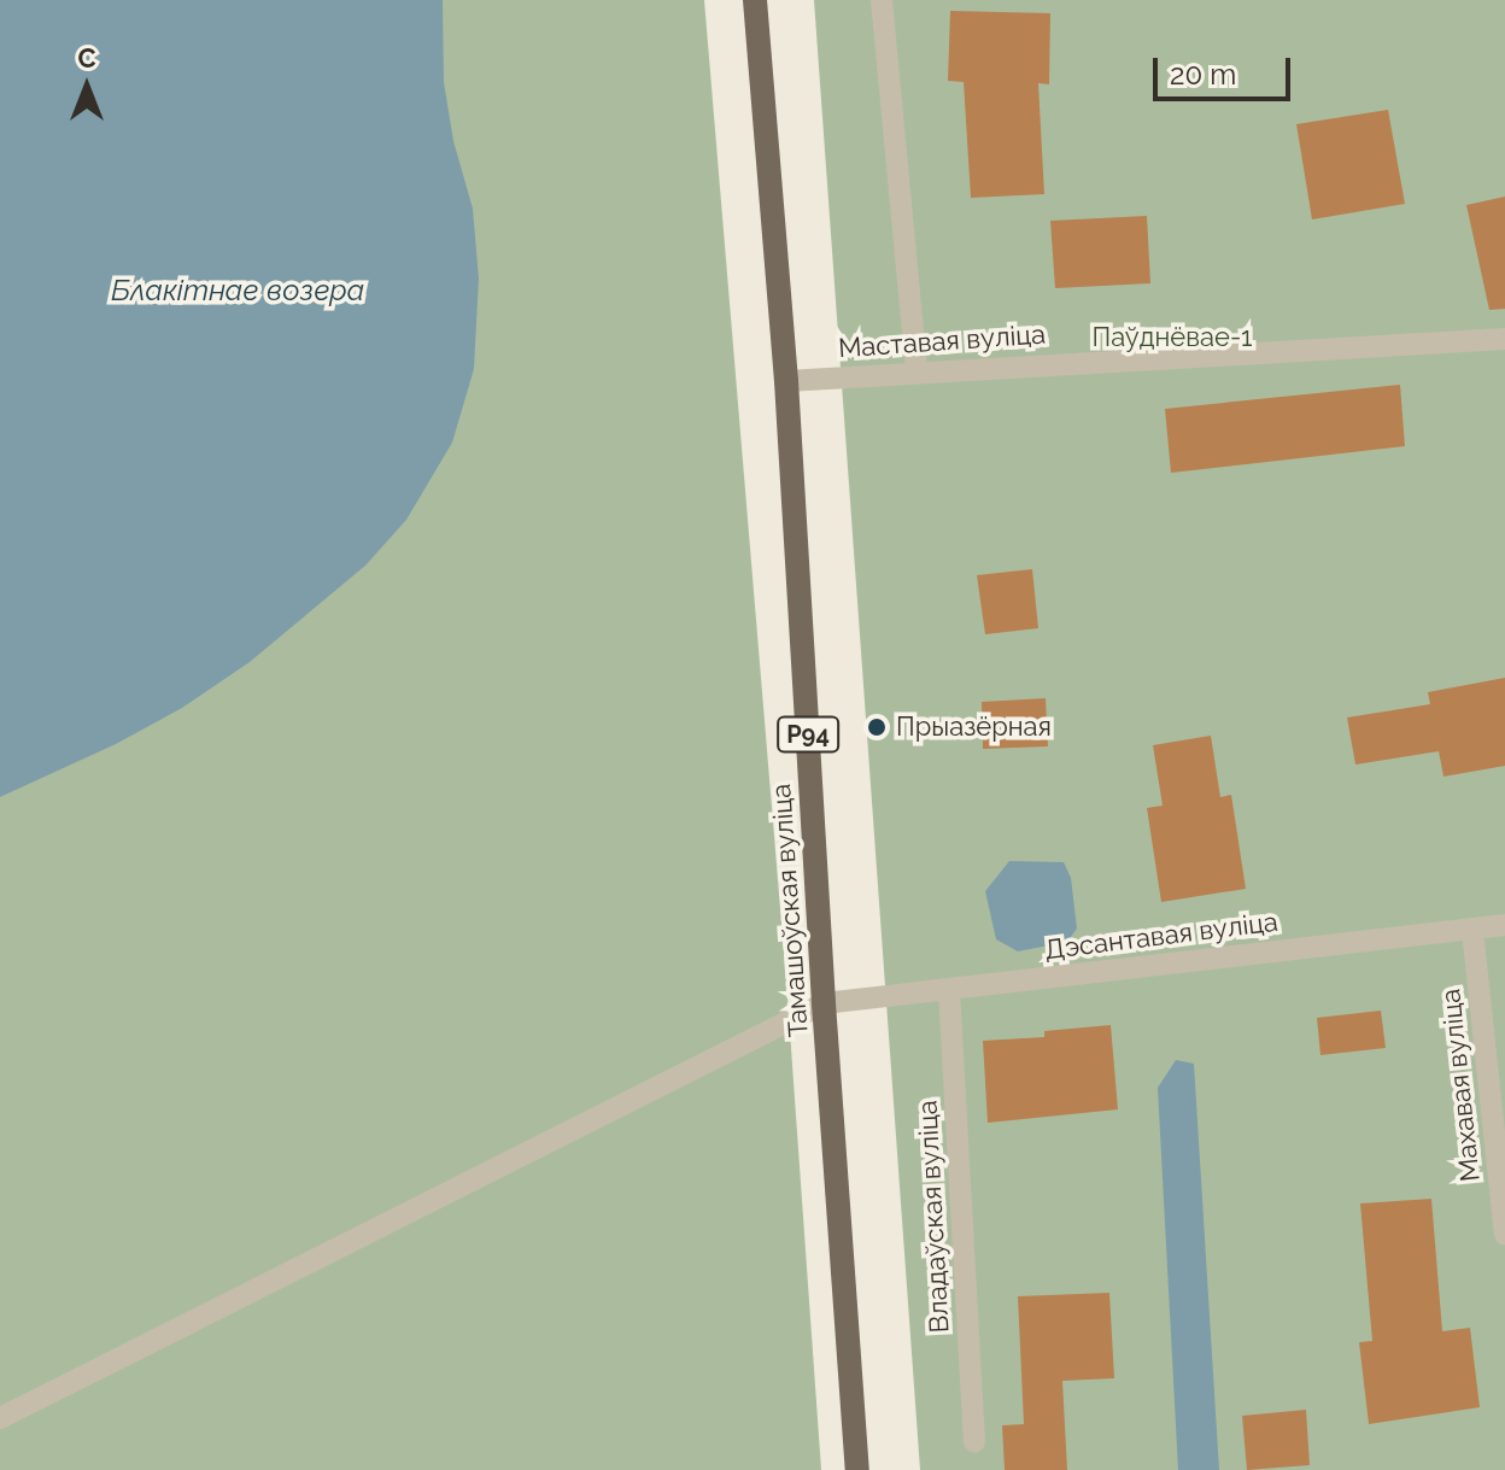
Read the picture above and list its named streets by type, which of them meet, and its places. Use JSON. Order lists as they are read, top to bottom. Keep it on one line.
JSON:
{"streets":{"main road":["Р94","Тамашоўская вуліца"],"lane":["Маставая вуліца","Дэсантавая вуліца","Махавая вуліца","Владаўская вуліца"]},"crossings":[["Маставая вуліца","Тамашоўская вуліца"],["Тамашоўская вуліца","Дэсантавая вуліца"],["Дэсантавая вуліца","Махавая вуліца"],["Дэсантавая вуліца","Владаўская вуліца"]],"water":["Блакітнае возера"],"parks":["Паўднёвае-1"],"places":["Прыазёрная"],"scale_bar":"20 m","north":"top"}
